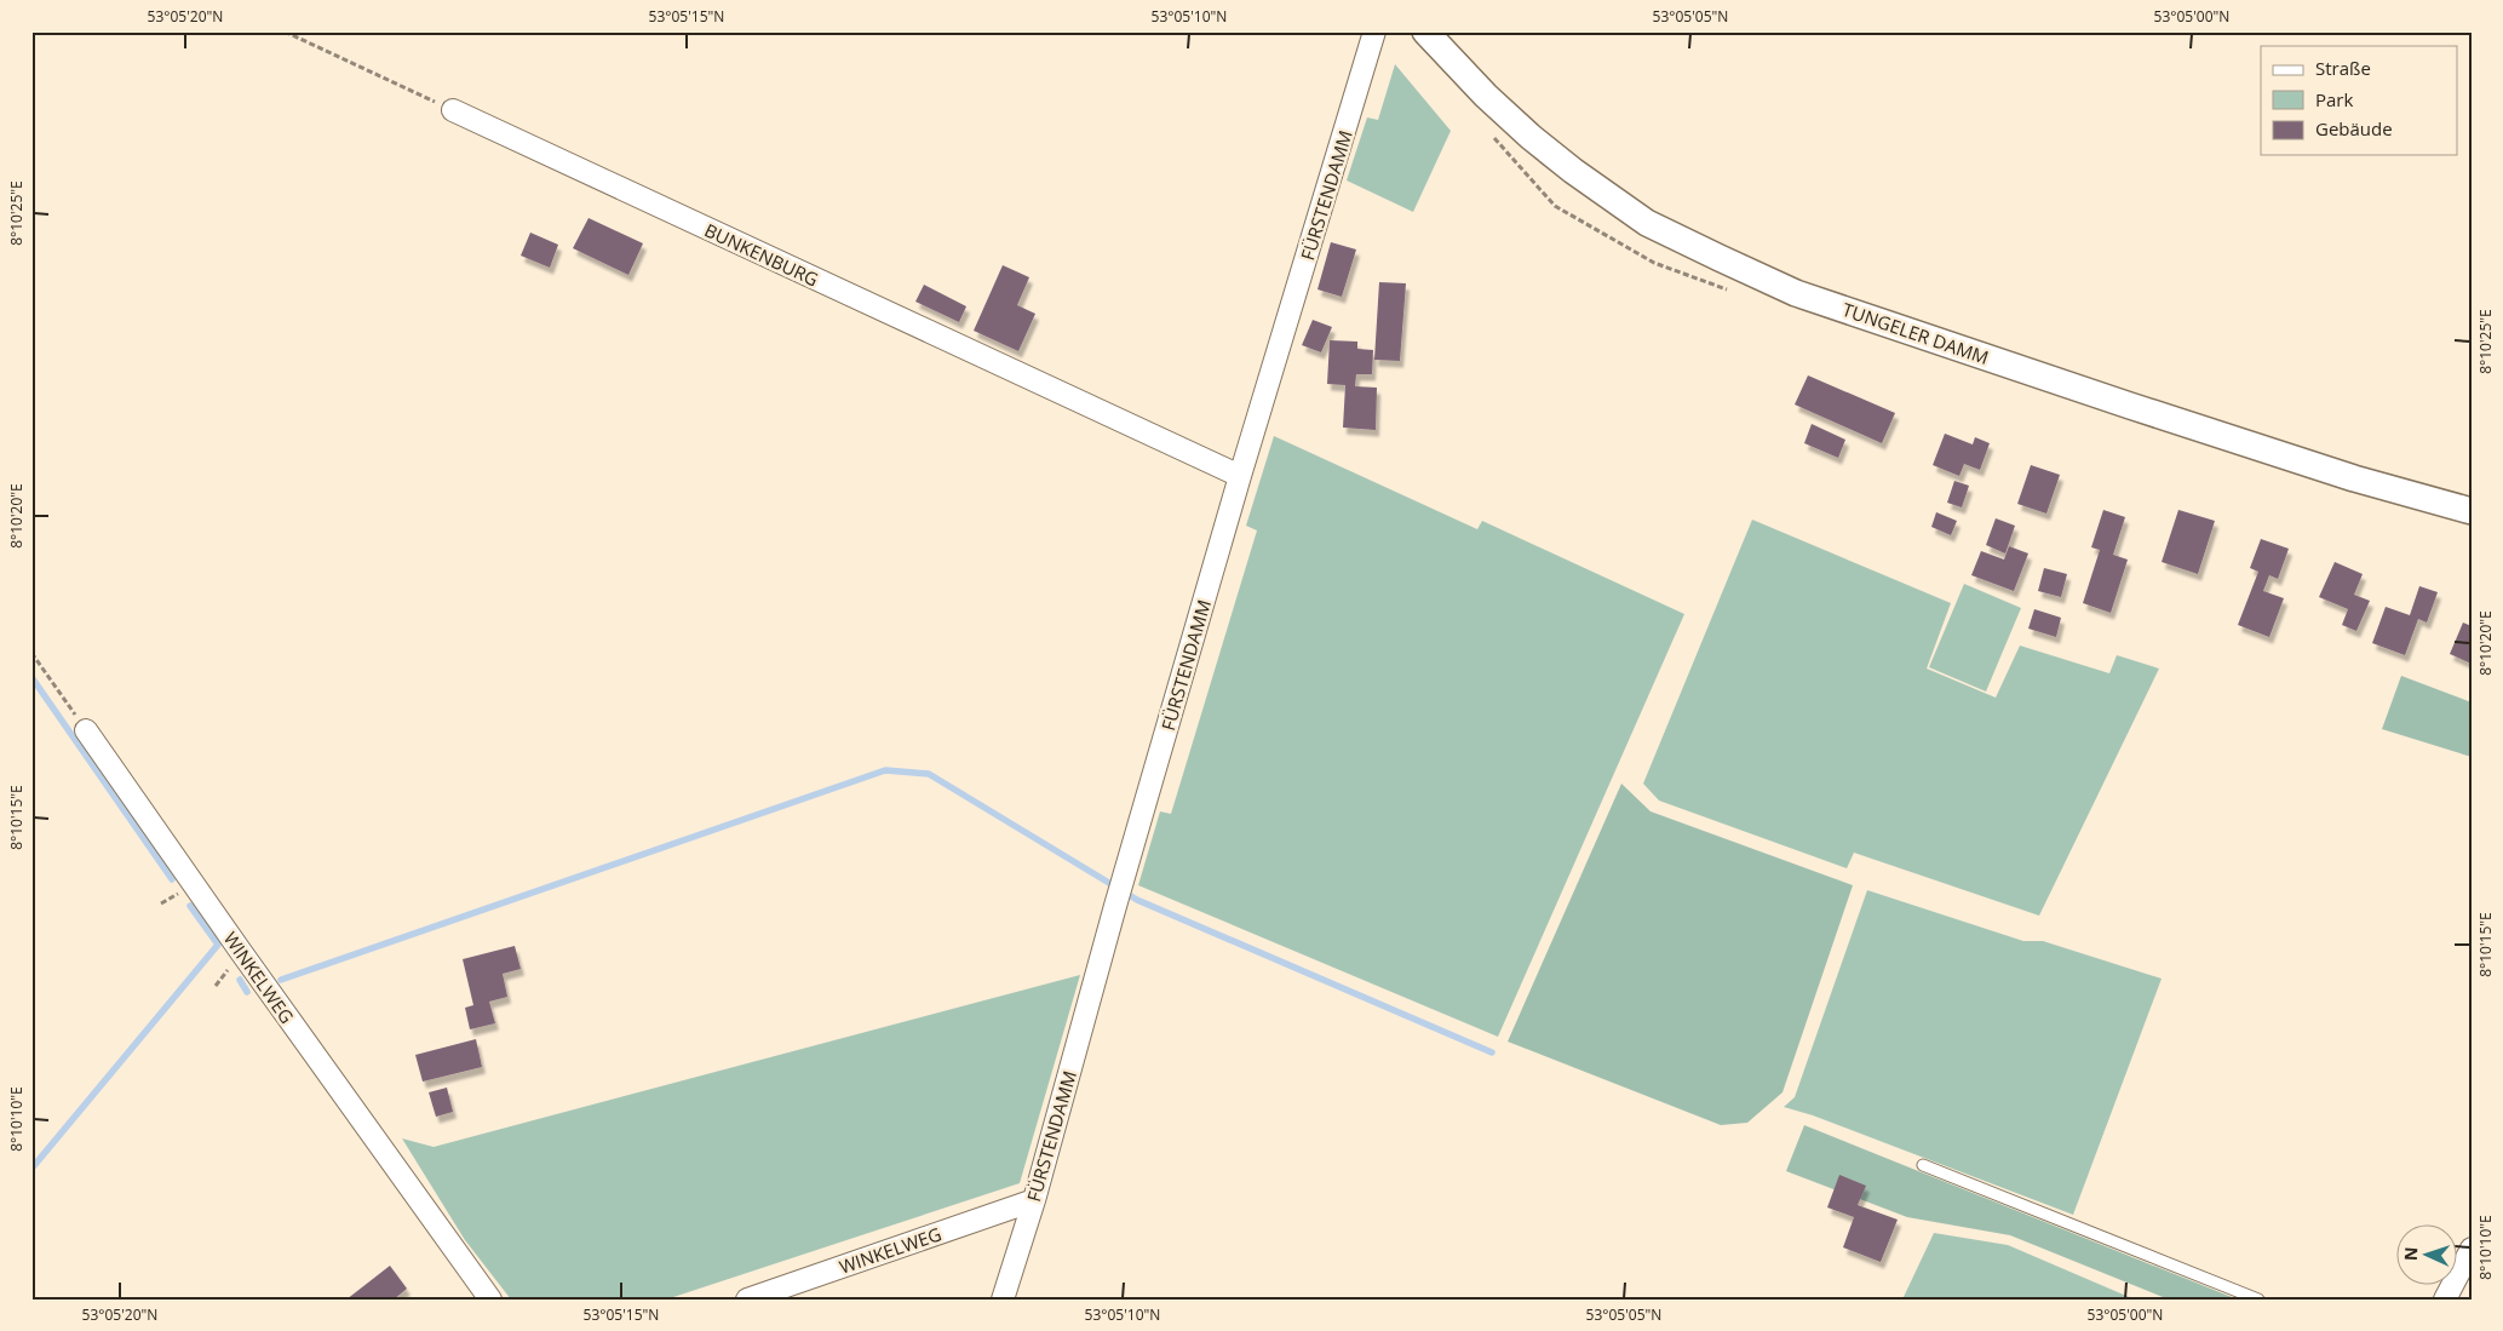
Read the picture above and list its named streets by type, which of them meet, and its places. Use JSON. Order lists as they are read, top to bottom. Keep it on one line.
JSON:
{"streets":{"street":["FÜRSTENDAMM","BUNKENBURG","TUNGELER DAMM","WINKELWEG"]},"crossings":[["FÜRSTENDAMM","BUNKENBURG"],["FÜRSTENDAMM","WINKELWEG"]],"legend":["Straße","Park","Gebäude"],"north":"left","coordinates":["53°05'20\"N","53°05'15\"N","53°05'10\"N","53°05'05\"N","53°05'00\"N","8°10'25\"E","8°10'20\"E","8°10'15\"E","8°10'10\"E"]}
